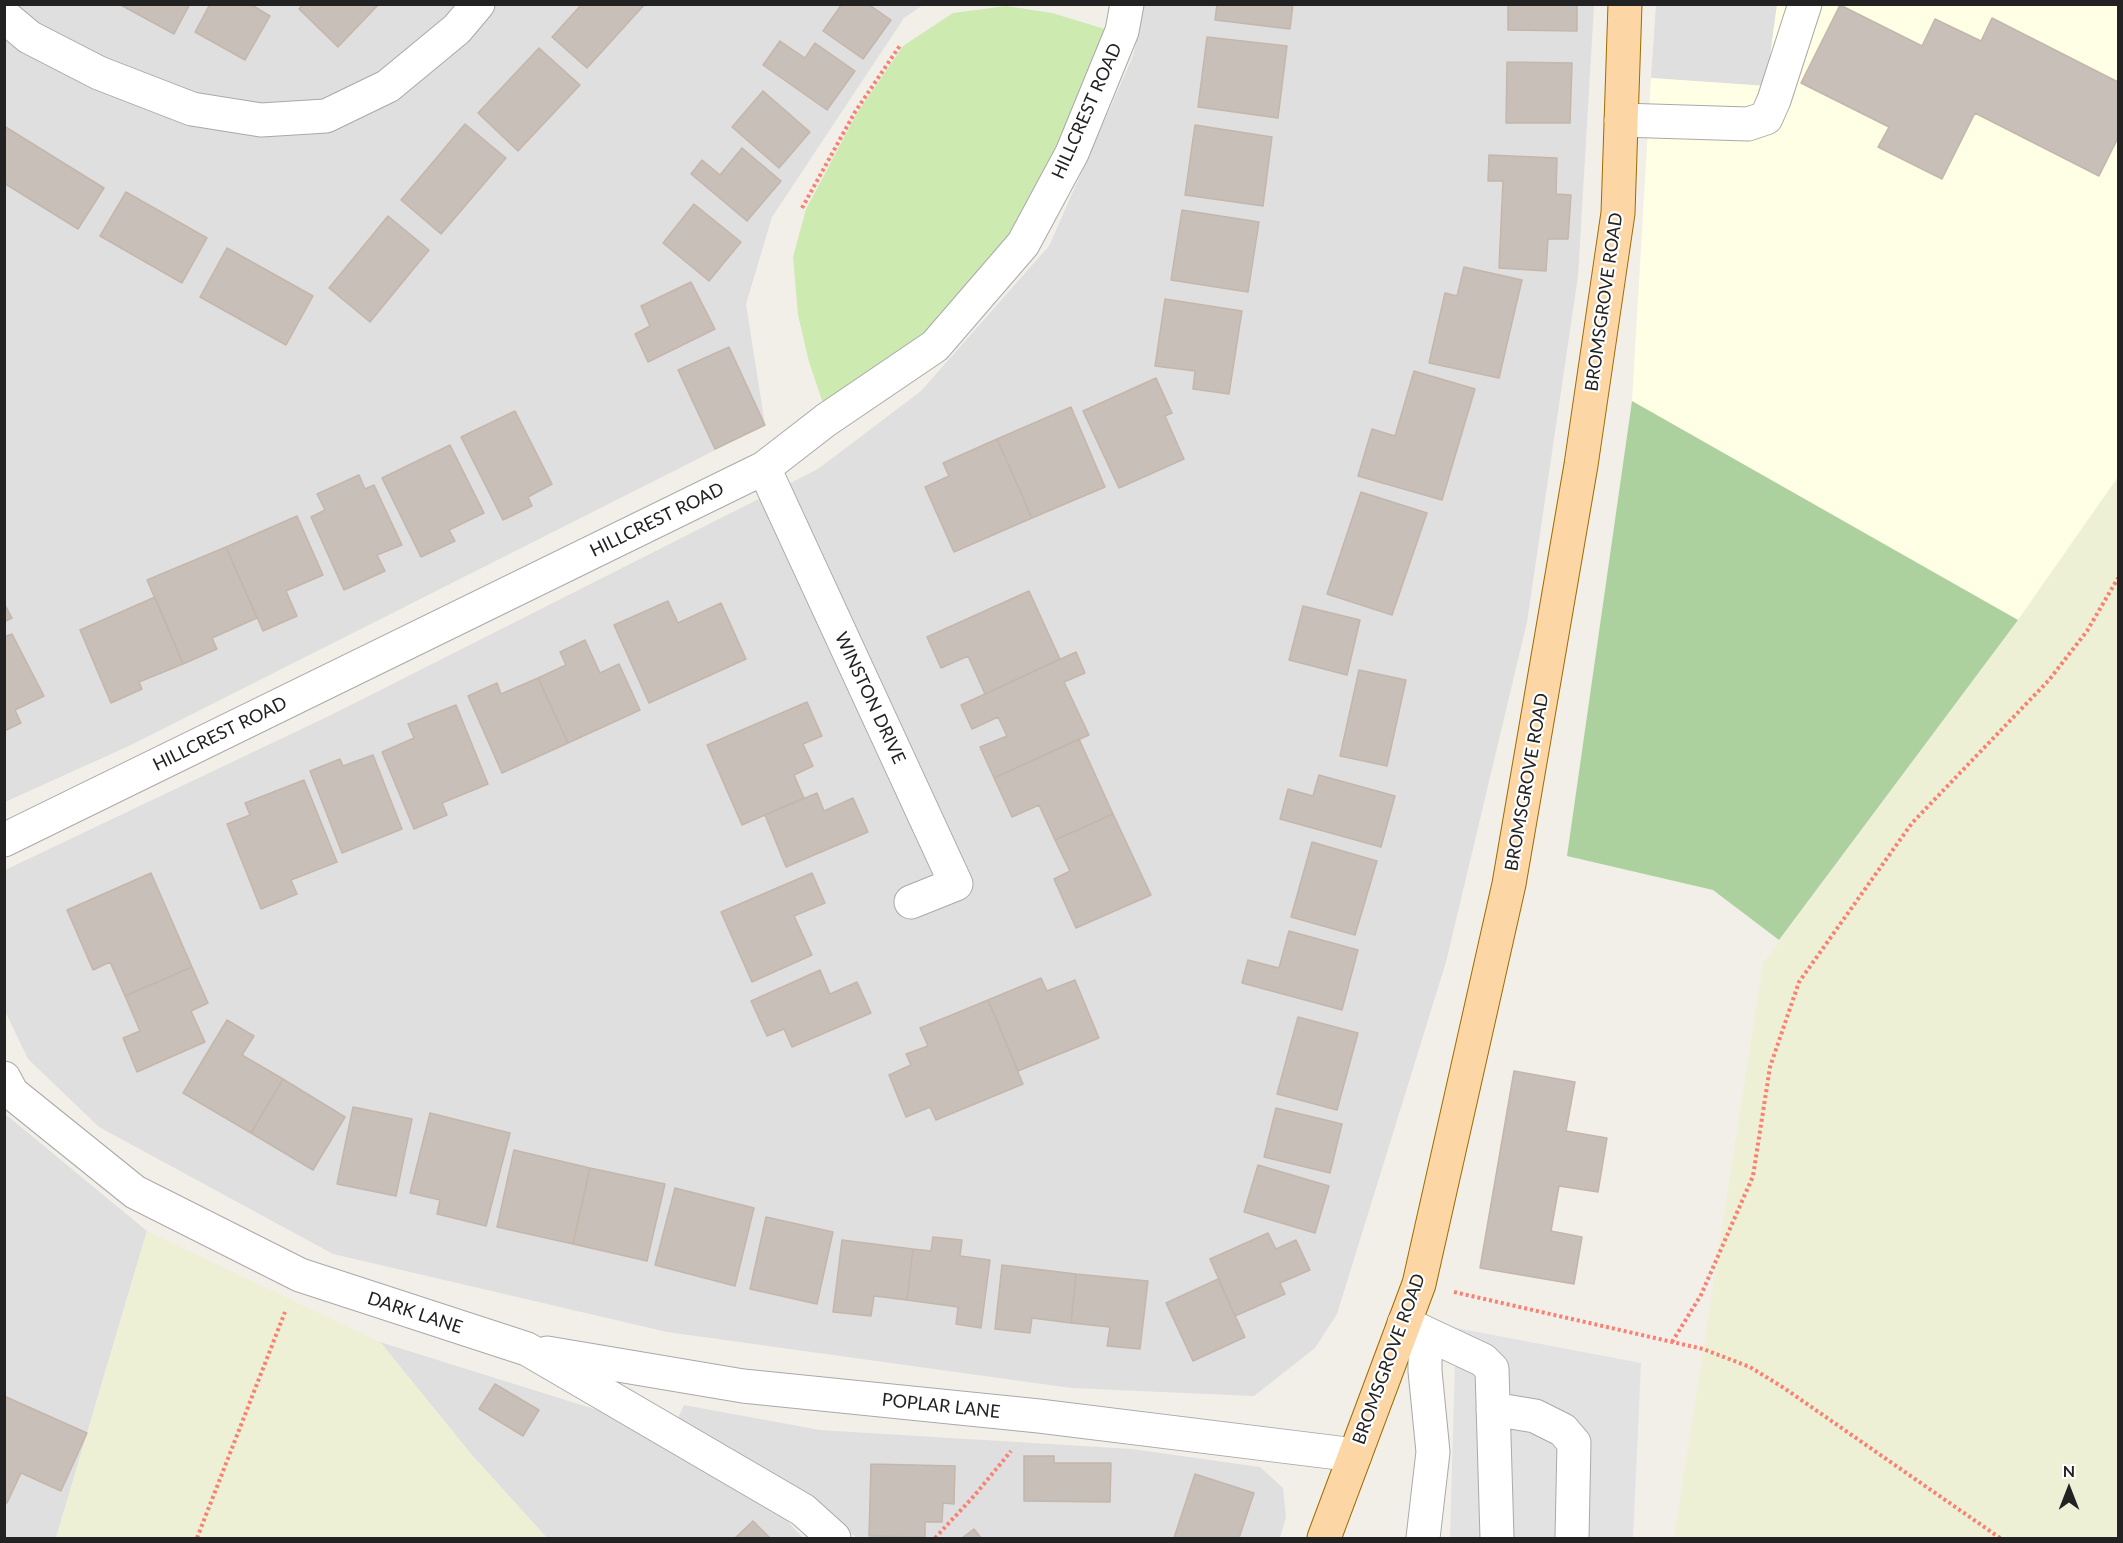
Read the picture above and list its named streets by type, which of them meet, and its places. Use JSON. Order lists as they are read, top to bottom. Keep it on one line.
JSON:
{"streets":{"main road":["BROMSGROVE ROAD"],"street":["HILLCREST ROAD","WINSTON DRIVE","DARK LANE","POPLAR LANE"]},"crossings":[["HILLCREST ROAD","WINSTON DRIVE"],["BROMSGROVE ROAD","POPLAR LANE"],["DARK LANE","POPLAR LANE"]],"north":"top"}
